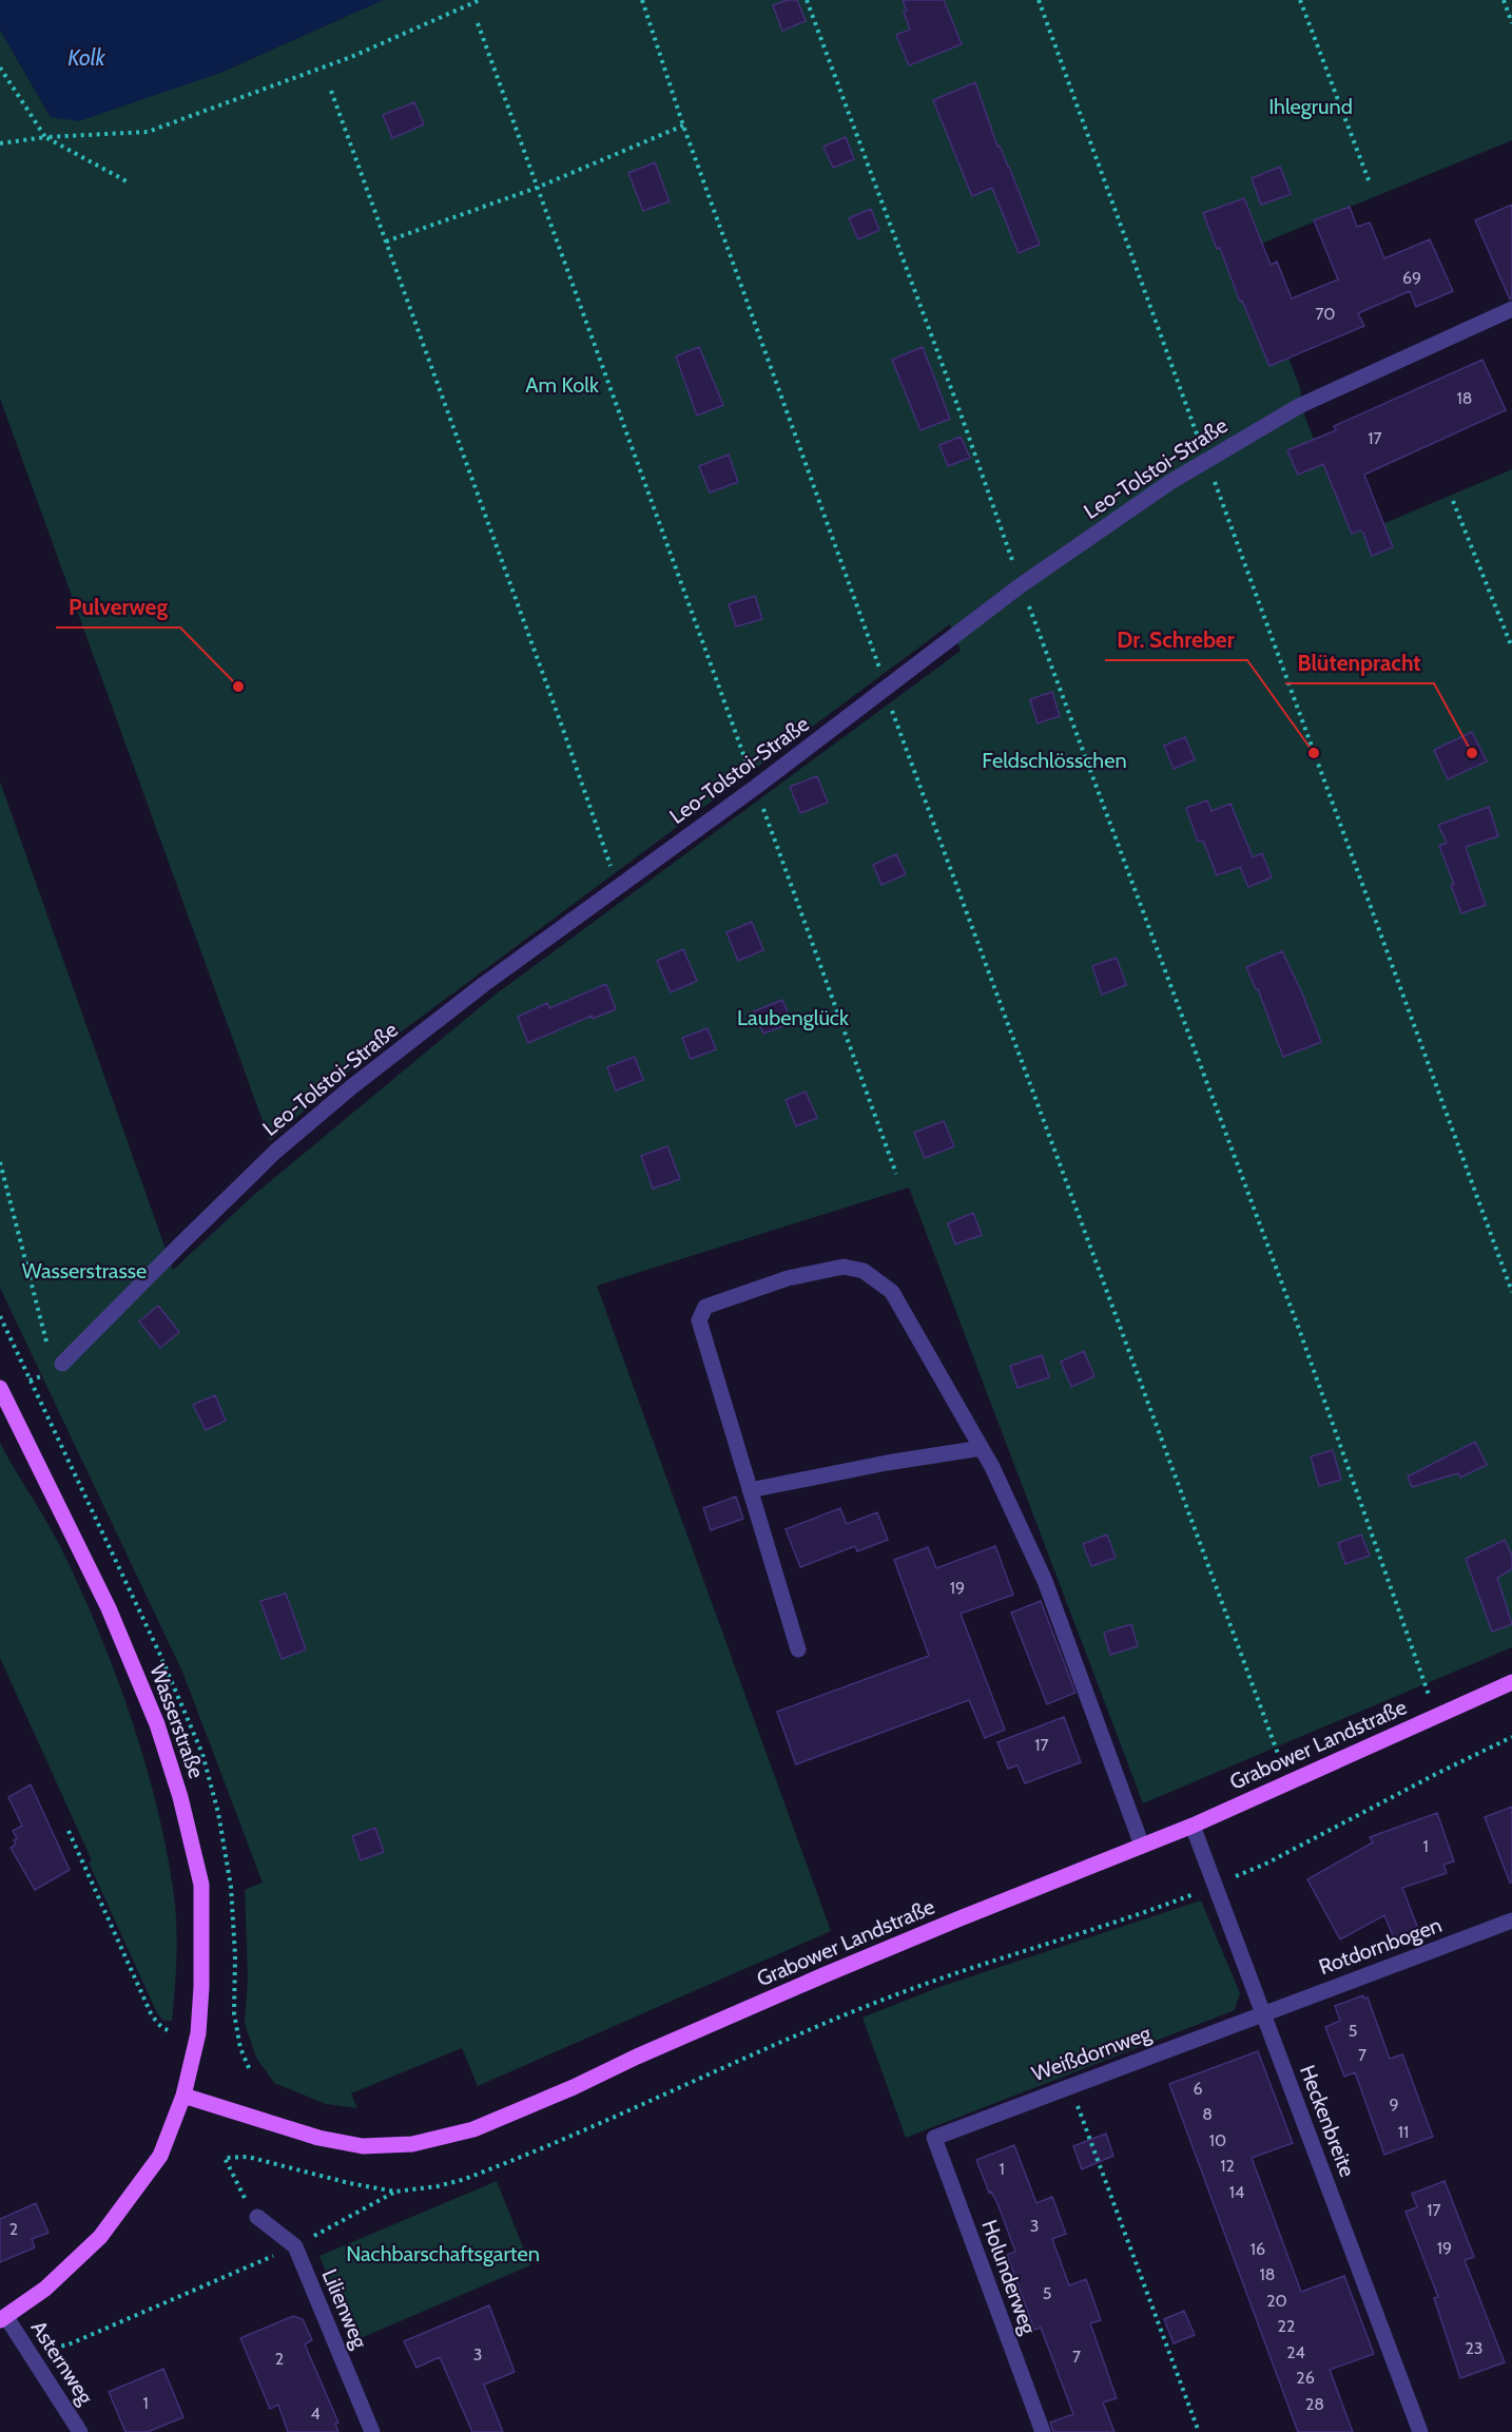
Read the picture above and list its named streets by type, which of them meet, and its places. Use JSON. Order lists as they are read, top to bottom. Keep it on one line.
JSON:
{"streets":{"main road":["Wasserstraße","Grabower Landstraße"],"street":["Leo-Tolstoi-Straße","Rotdornbogen","Weißdornweg","Heckenbreite","Holunderweg","Lilienweg","Asternweg"]},"crossings":[["Wasserstraße","Grabower Landstraße"],["Wasserstraße","Asternweg"],["Grabower Landstraße","Heckenbreite"],["Rotdornbogen","Weißdornweg"],["Rotdornbogen","Heckenbreite"],["Weißdornweg","Heckenbreite"],["Weißdornweg","Holunderweg"]],"water":["Kolk"],"parks":["Ihlegrund","Am Kolk","Feldschlösschen","Laubenglück","Wasserstrasse","Nachbarschaftsgarten"],"places":["Pulverweg","Dr. Schreber","Blütenpracht"],"house_numbers":["69","70","18","17","19","17","1","5","7","6","9","8","11","10","12","1","14","17","3","2","19","16","18","5","20","22","23","24","3","7","2","26","1","28","4"]}
